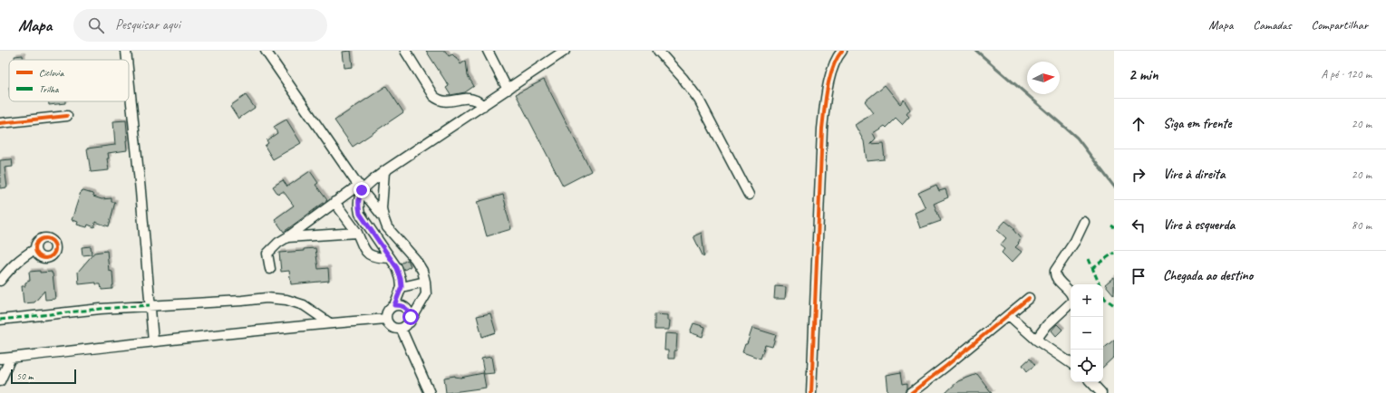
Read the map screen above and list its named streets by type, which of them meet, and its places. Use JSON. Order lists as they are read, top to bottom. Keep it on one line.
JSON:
{"legend":["Ciclovia","Trilha"],"scale_bar":"50 m","north":"right","page":{"header":"Mapa","search":"Pesquisar aqui","nav":["Mapa","Camadas","Compartilhar"],"heading":["2 min","A pé · 120 m"],"list":[["Siga em frente","20 m"],["Vire à direita","20 m"],["Vire à esquerda","80 m"],"Chegada ao destino"],"map_buttons":["+","−"],"scale":"50 m"}}
